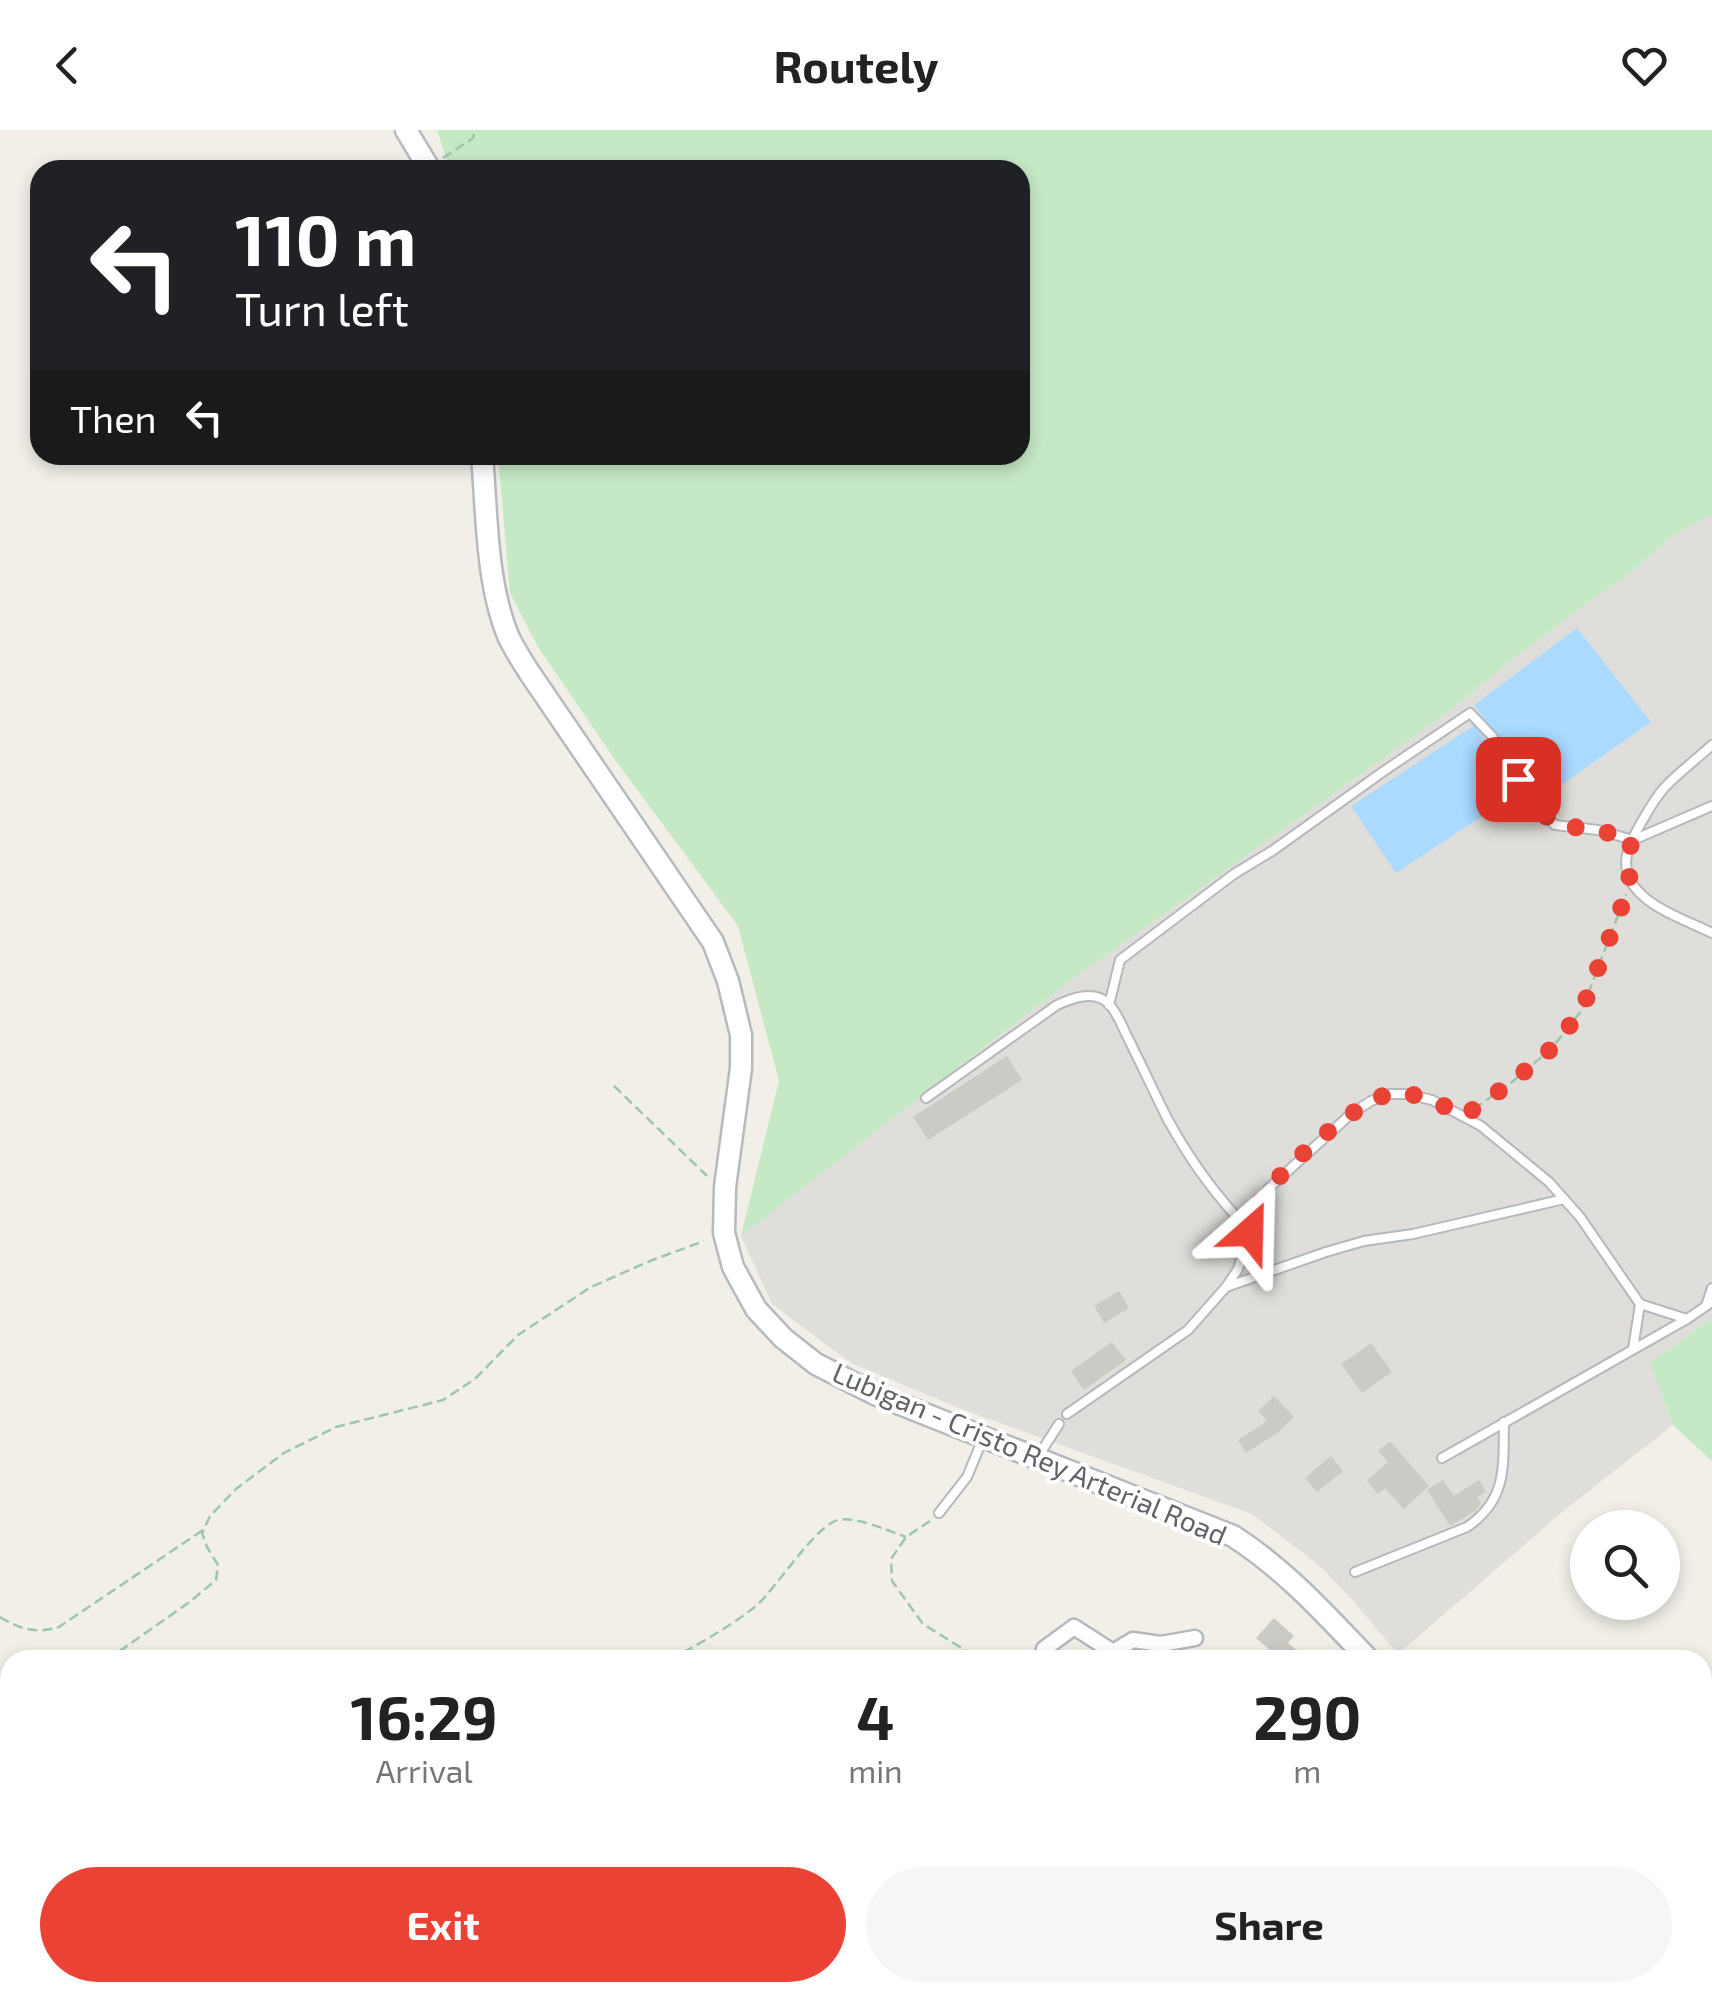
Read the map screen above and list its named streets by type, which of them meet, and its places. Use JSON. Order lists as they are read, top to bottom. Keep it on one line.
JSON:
{"streets":{"main road":["Lubigan - Cristo Rey Arterial Road"]},"page":{"header":"Routely","turn":["110 m","Turn left"],"then":"Then","eta":["16:29","Arrival","4","min","290","m"],"buttons":["Exit","Share"]}}
